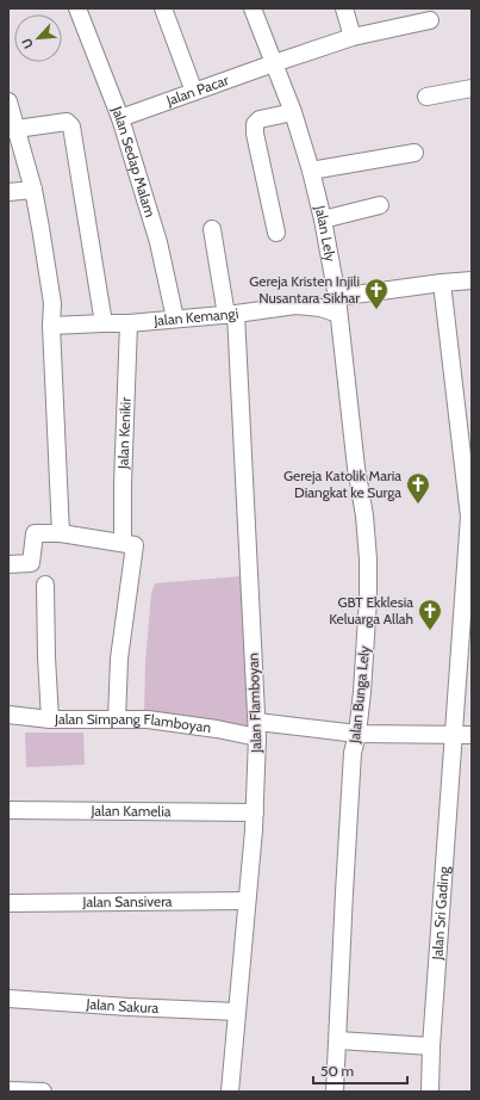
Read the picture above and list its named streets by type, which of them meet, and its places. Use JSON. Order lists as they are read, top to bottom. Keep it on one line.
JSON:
{"streets":{"street":["Jalan Pacar","Jalan Sedap Malam","Jalan Lely","Jalan Kemangi","Jalan Kenikir","Jalan Bunga Lely","Jalan Flamboyan","Jalan Simpang Flamboyan","Jalan Kamelia","Jalan Sansivera","Jalan Sri Gading","Jalan Sakura"]},"crossings":[["Jalan Pacar","Jalan Sedap Malam"],["Jalan Pacar","Jalan Lely"],["Jalan Sedap Malam","Jalan Kemangi"],["Jalan Lely","Jalan Bunga Lely"],["Jalan Kemangi","Jalan Kenikir"],["Jalan Kemangi","Jalan Bunga Lely"],["Jalan Kemangi","Jalan Flamboyan"],["Jalan Bunga Lely","Jalan Simpang Flamboyan"],["Jalan Flamboyan","Jalan Simpang Flamboyan"],["Jalan Flamboyan","Jalan Kamelia"],["Jalan Flamboyan","Jalan Sansivera"],["Jalan Flamboyan","Jalan Sakura"],["Jalan Simpang Flamboyan","Jalan Sri Gading"]],"places":{"church":["Gereja Kristen Injili Nusantara Sikhar","Gereja Katolik Maria Diangkat ke Surga","GBT Ekklesia Keluarga Allah"]},"scale_bar":"50 m","north":"bottom left"}
